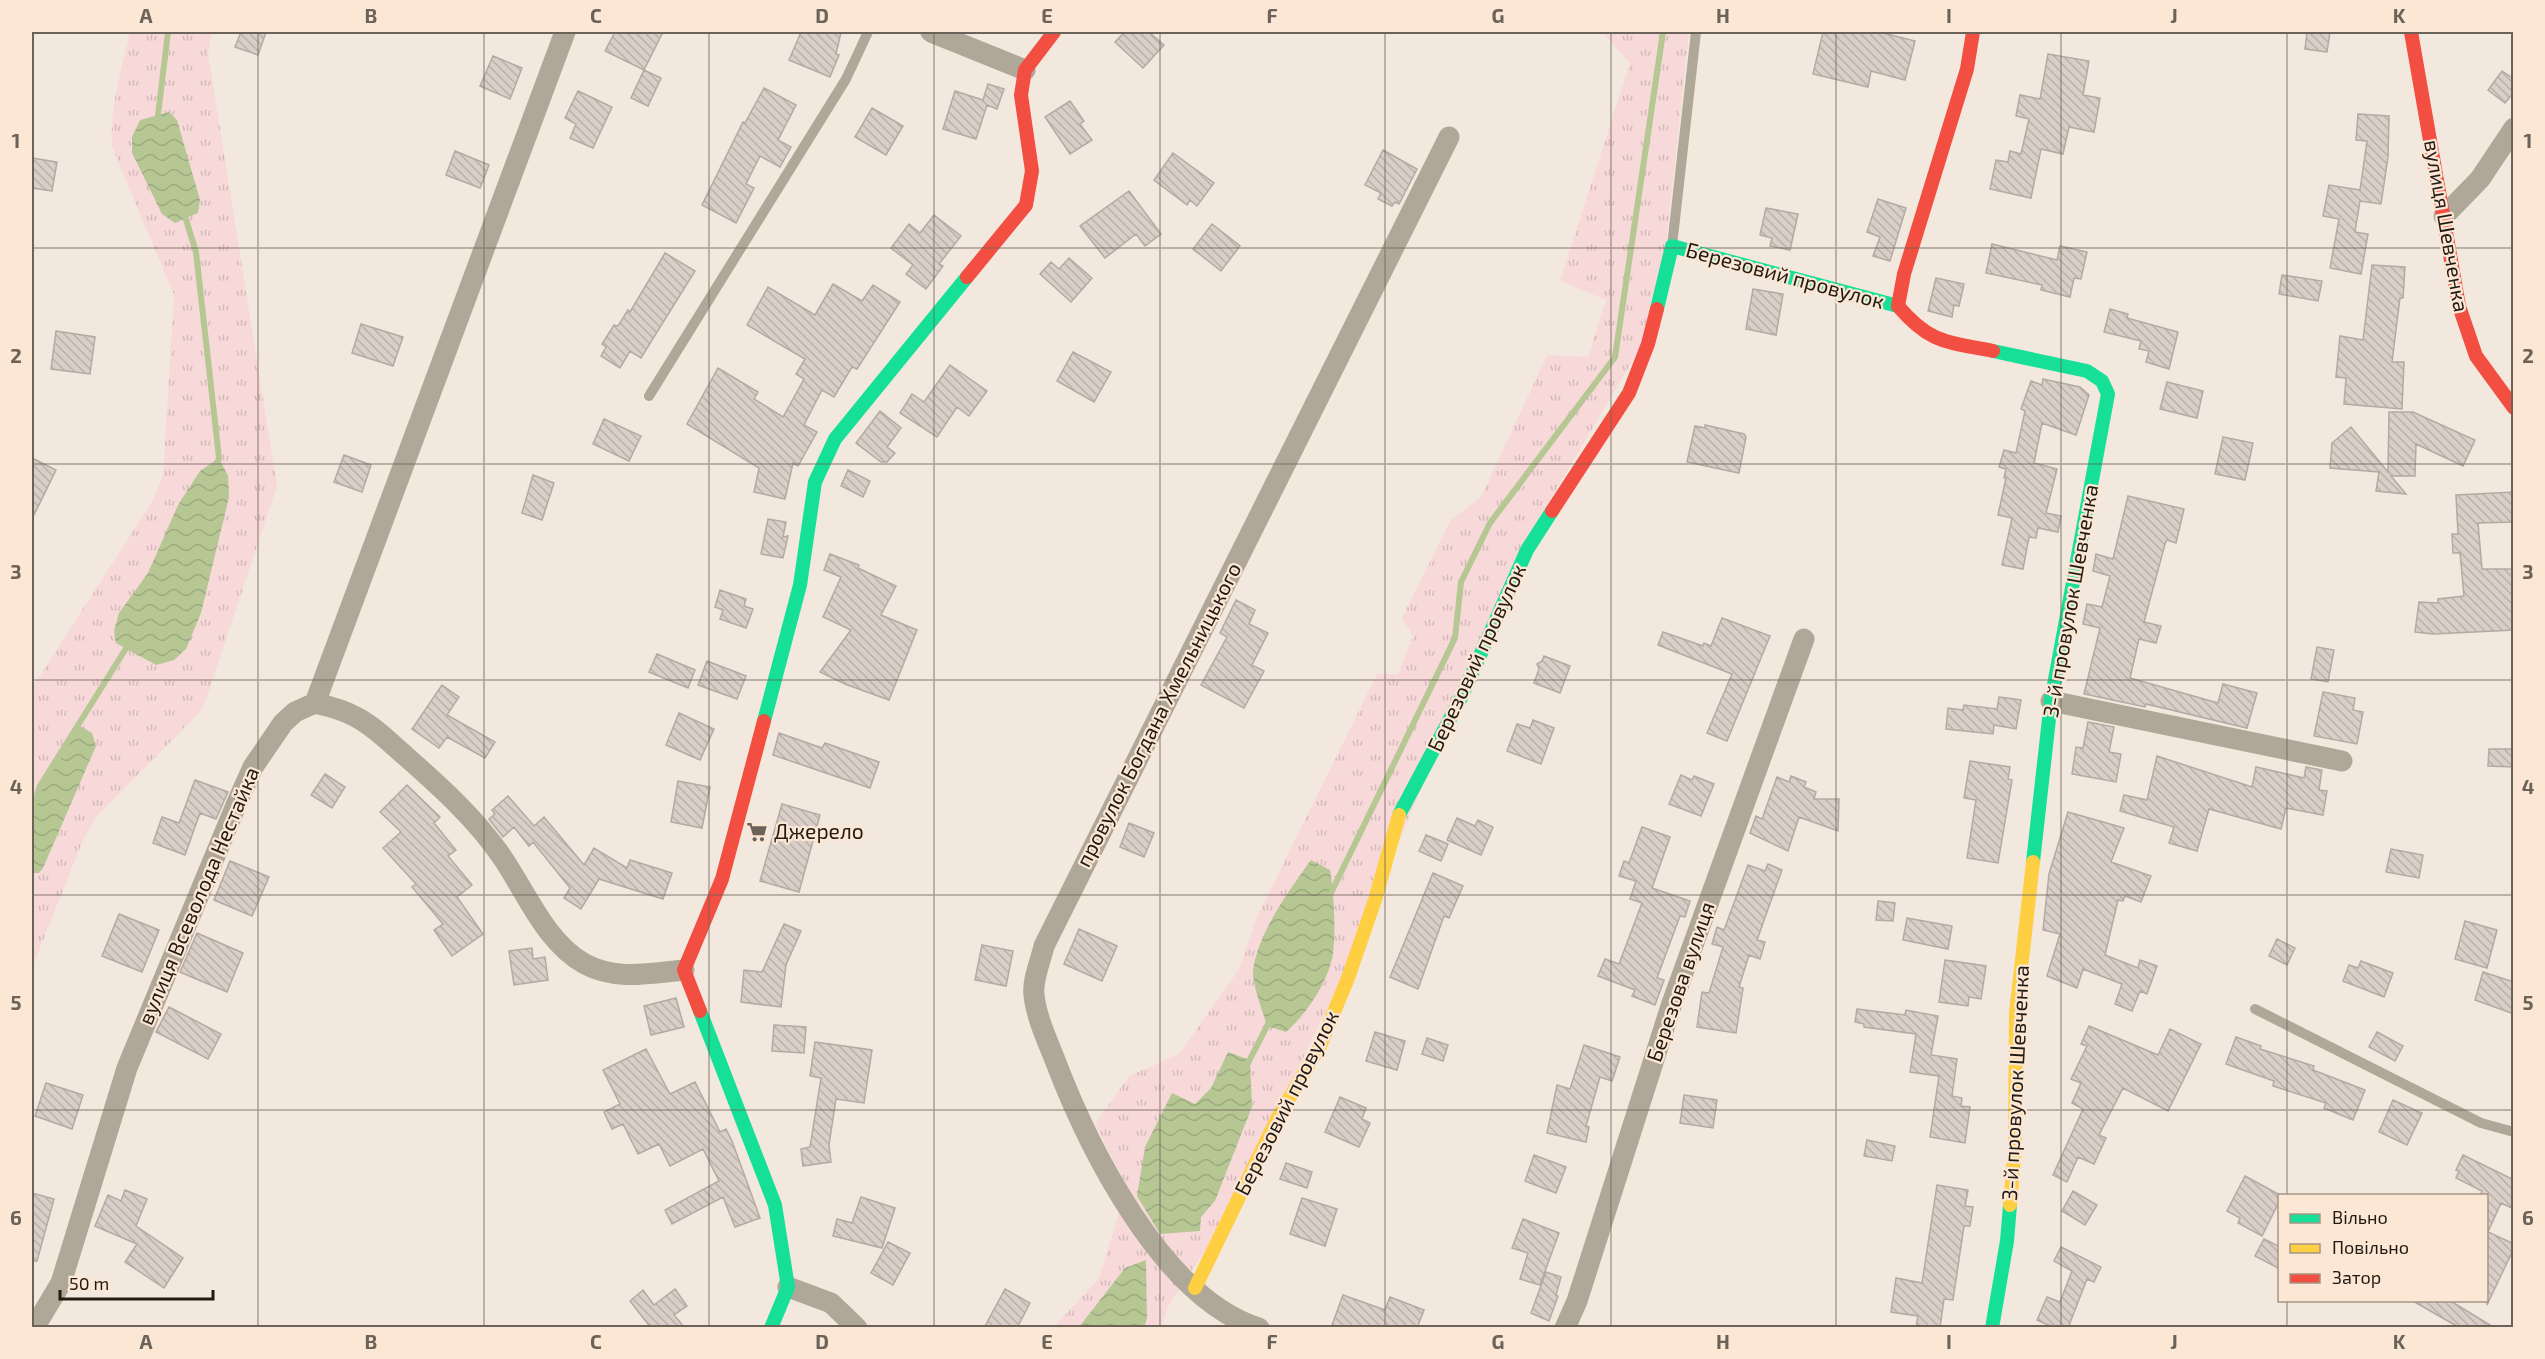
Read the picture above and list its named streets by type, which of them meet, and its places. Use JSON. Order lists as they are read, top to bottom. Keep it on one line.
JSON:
{"streets":{"street":["вулиця Шевченка","Березовий провулок","3-й провулок Шевченка","провулок Богдана Хмельницького","вулиця Всеволода Нестайка","Березова вулиця"]},"crossings":[["Березовий провулок","3-й провулок Шевченка"],["Березовий провулок","провулок Богдана Хмельницького"]],"places":{"supermarket":["Джерело"]},"legend":["Вільно","Повільно","Затор"],"scale_bar":"50 m","grid":{"columns":["A","B","C","D","E","F","G","H","I","J","K"],"rows":["1","2","3","4","5","6"]}}
